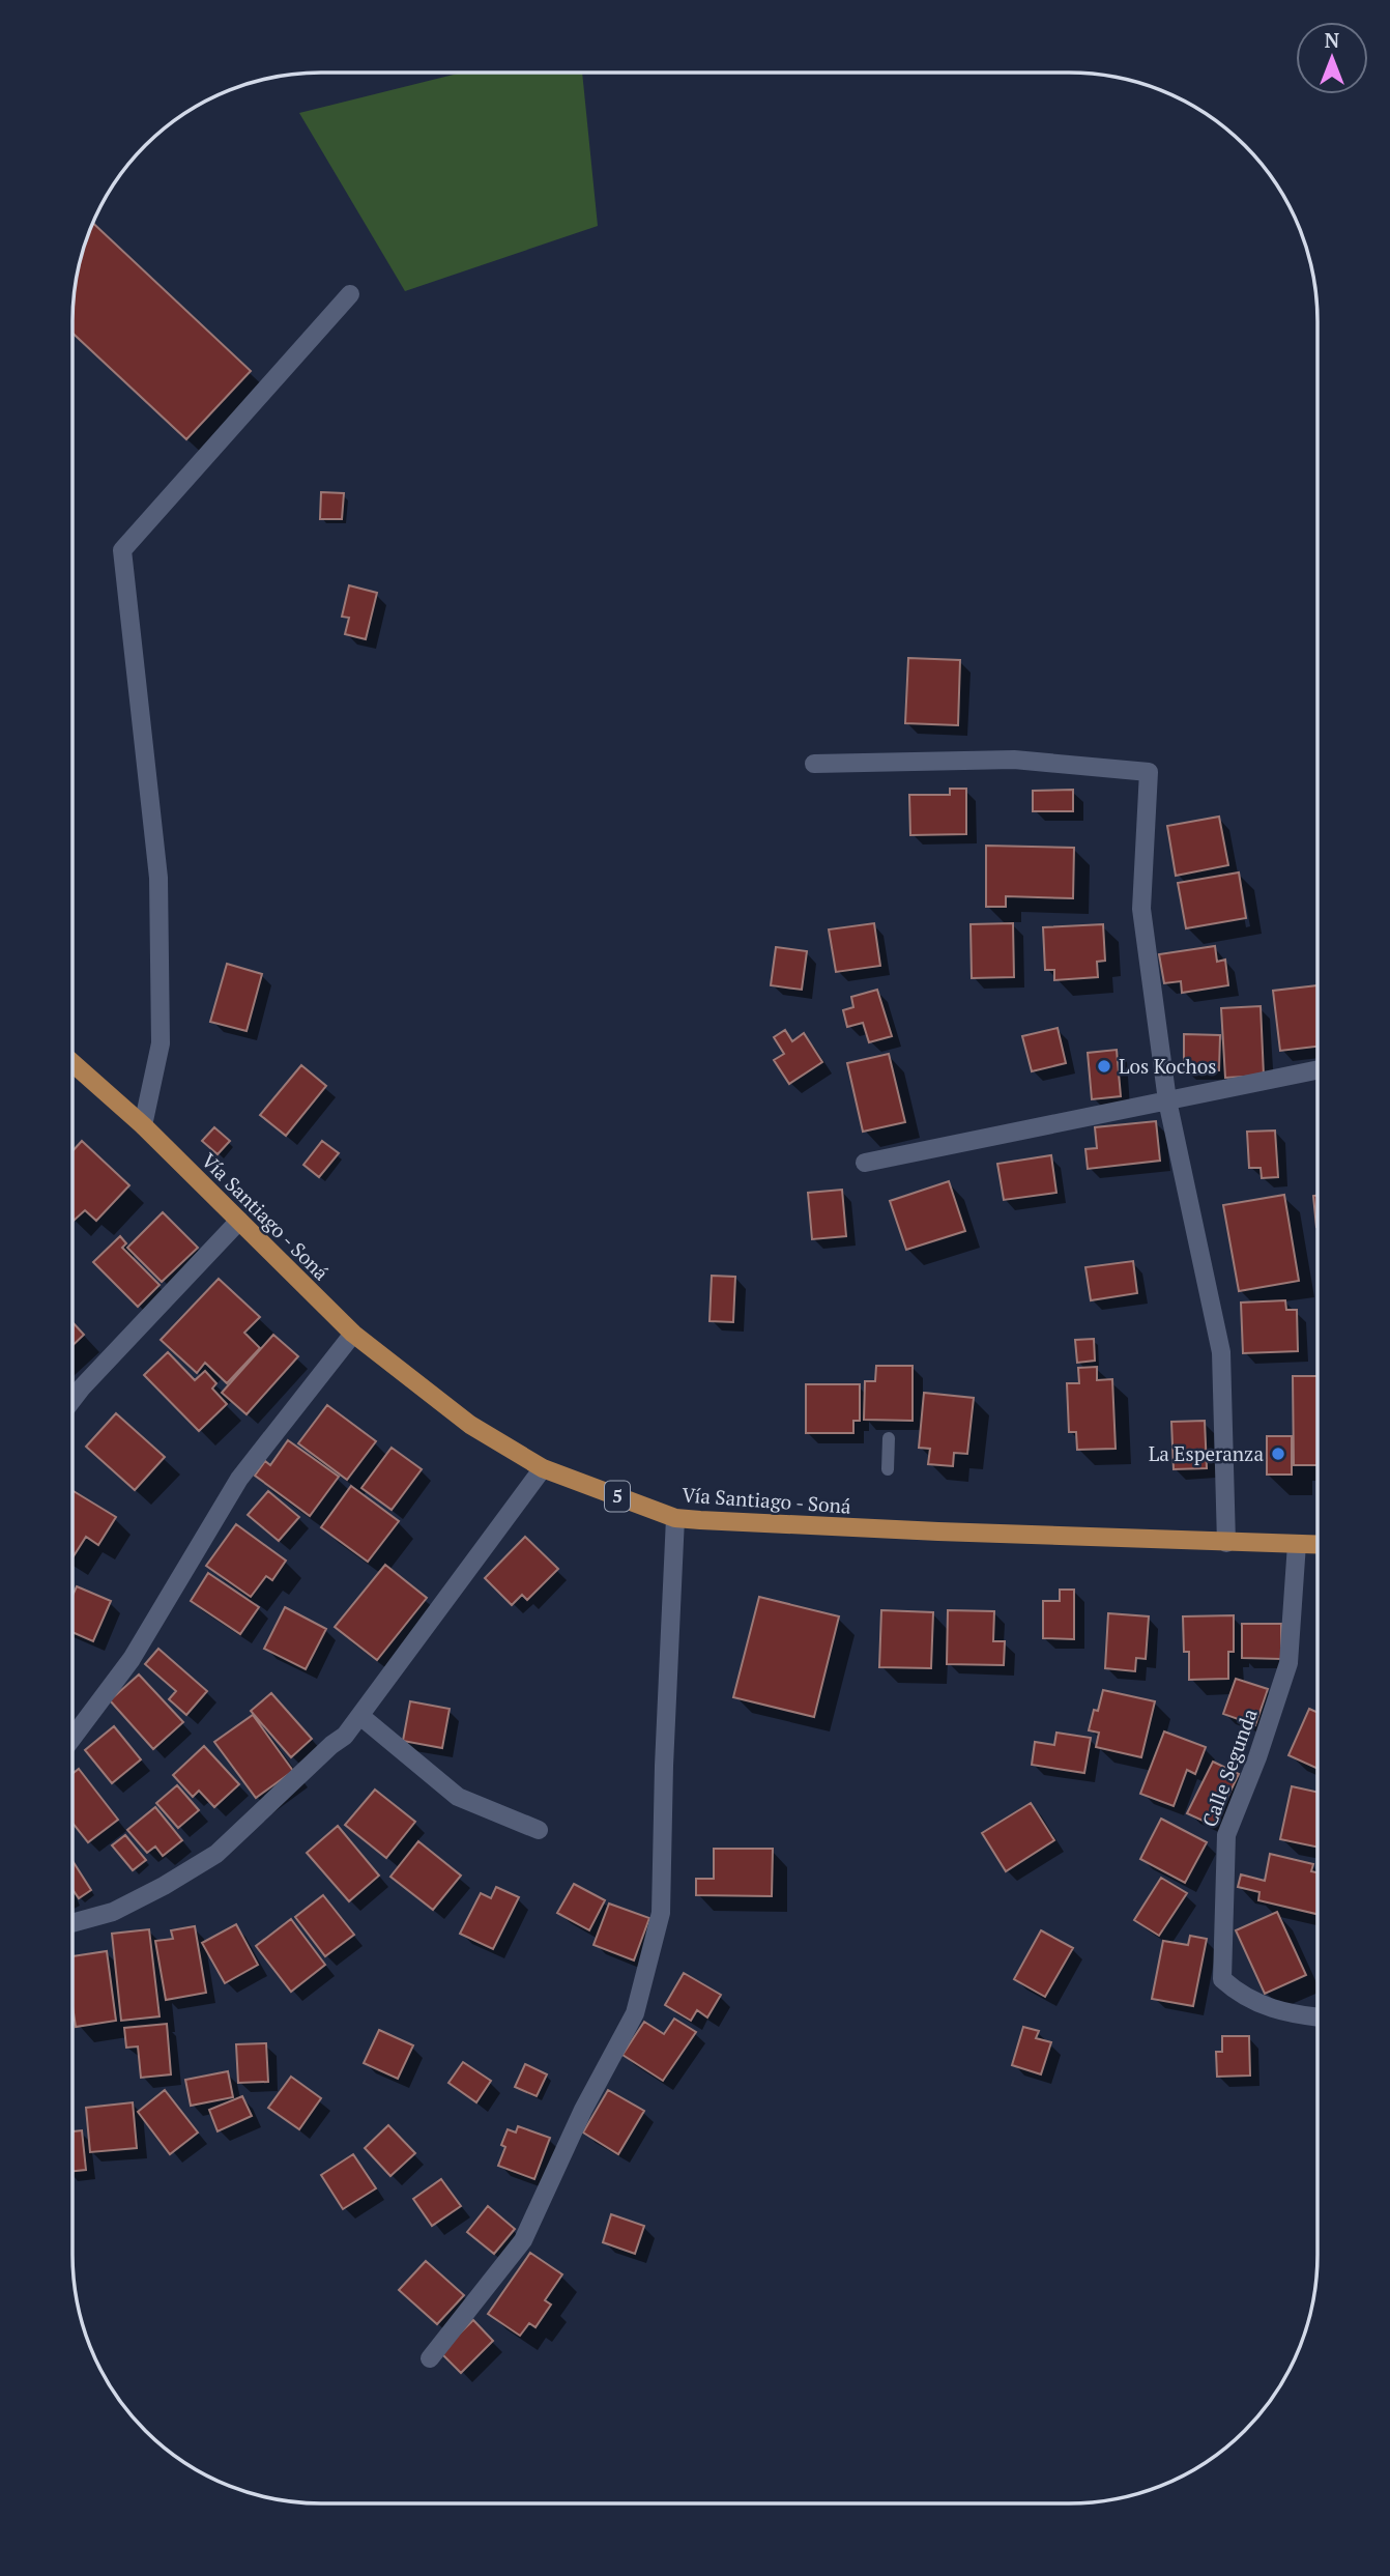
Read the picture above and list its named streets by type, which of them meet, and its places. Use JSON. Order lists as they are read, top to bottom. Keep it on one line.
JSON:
{"streets":{"main road":["Vía Santiago - Soná","5"],"street":["Calle Segunda"]},"crossings":[["Vía Santiago - Soná","Calle Segunda"]],"places":["Los Kochos","La Esperanza"],"north":"top"}
